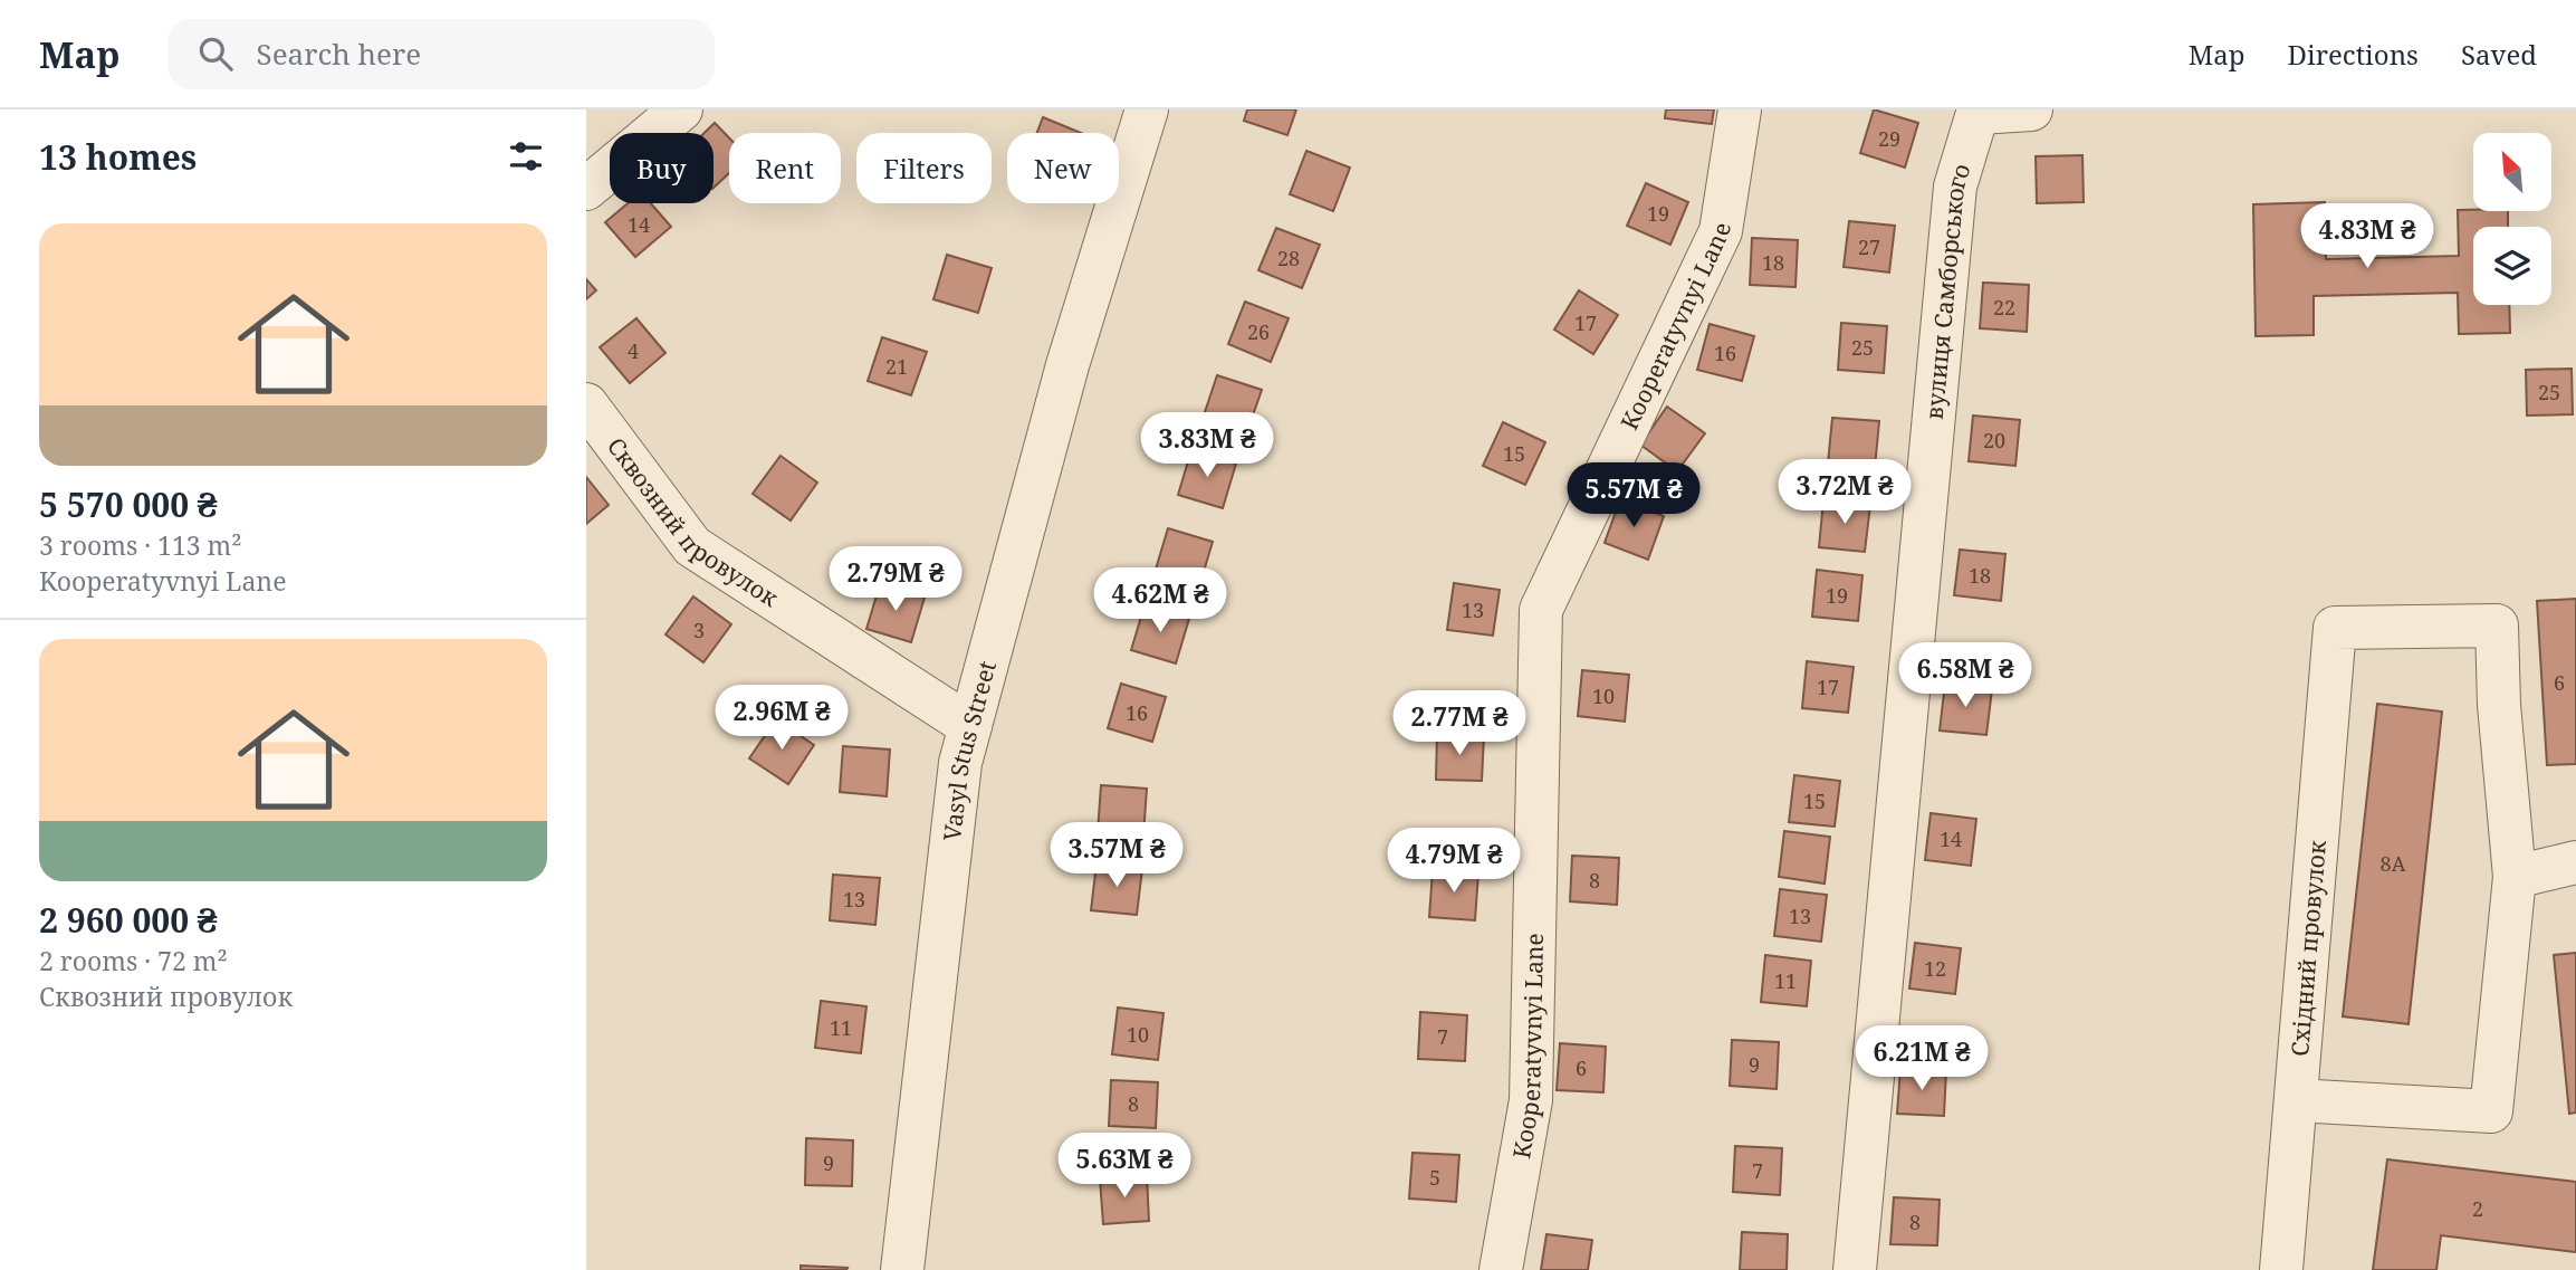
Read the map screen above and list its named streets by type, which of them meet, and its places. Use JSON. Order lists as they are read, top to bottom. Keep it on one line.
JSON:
{"streets":{"street":["вулиця Самборського","Kooperatyvnyi Lane","Сквозний провулок","Vasyl Stus Street","Східний провулок"]},"crossings":[["Сквозний провулок","Vasyl Stus Street"]],"house_numbers":["29","19","14","27","28","18","22","17","26","25","4","16","21","25","20","15","18","19","13","3","6","17","10","16","15","14","8А","8","13","13","12","11","11","10","7","9","6","8","9","7","5","2","8"],"north":"top left","page":{"header":"Map","search":"Search here","nav":["Map","Directions","Saved"],"heading":"13 homes","chip":["Buy","Rent","Filters","New"],"list":[{"name":"5 570 000 ₴","note":"3 rooms · 113 m² · Kooperatyvnyi Lane"},{"name":"2 960 000 ₴","note":"2 rooms · 72 m² · Сквозний провулок"}],"price":["4.83M ₴","3.83M ₴","3.72M ₴","5.57M ₴","2.79M ₴","4.62M ₴","6.58M ₴","2.96M ₴","2.77M ₴","3.57M ₴","4.79M ₴","6.21M ₴","5.63M ₴"]}}
